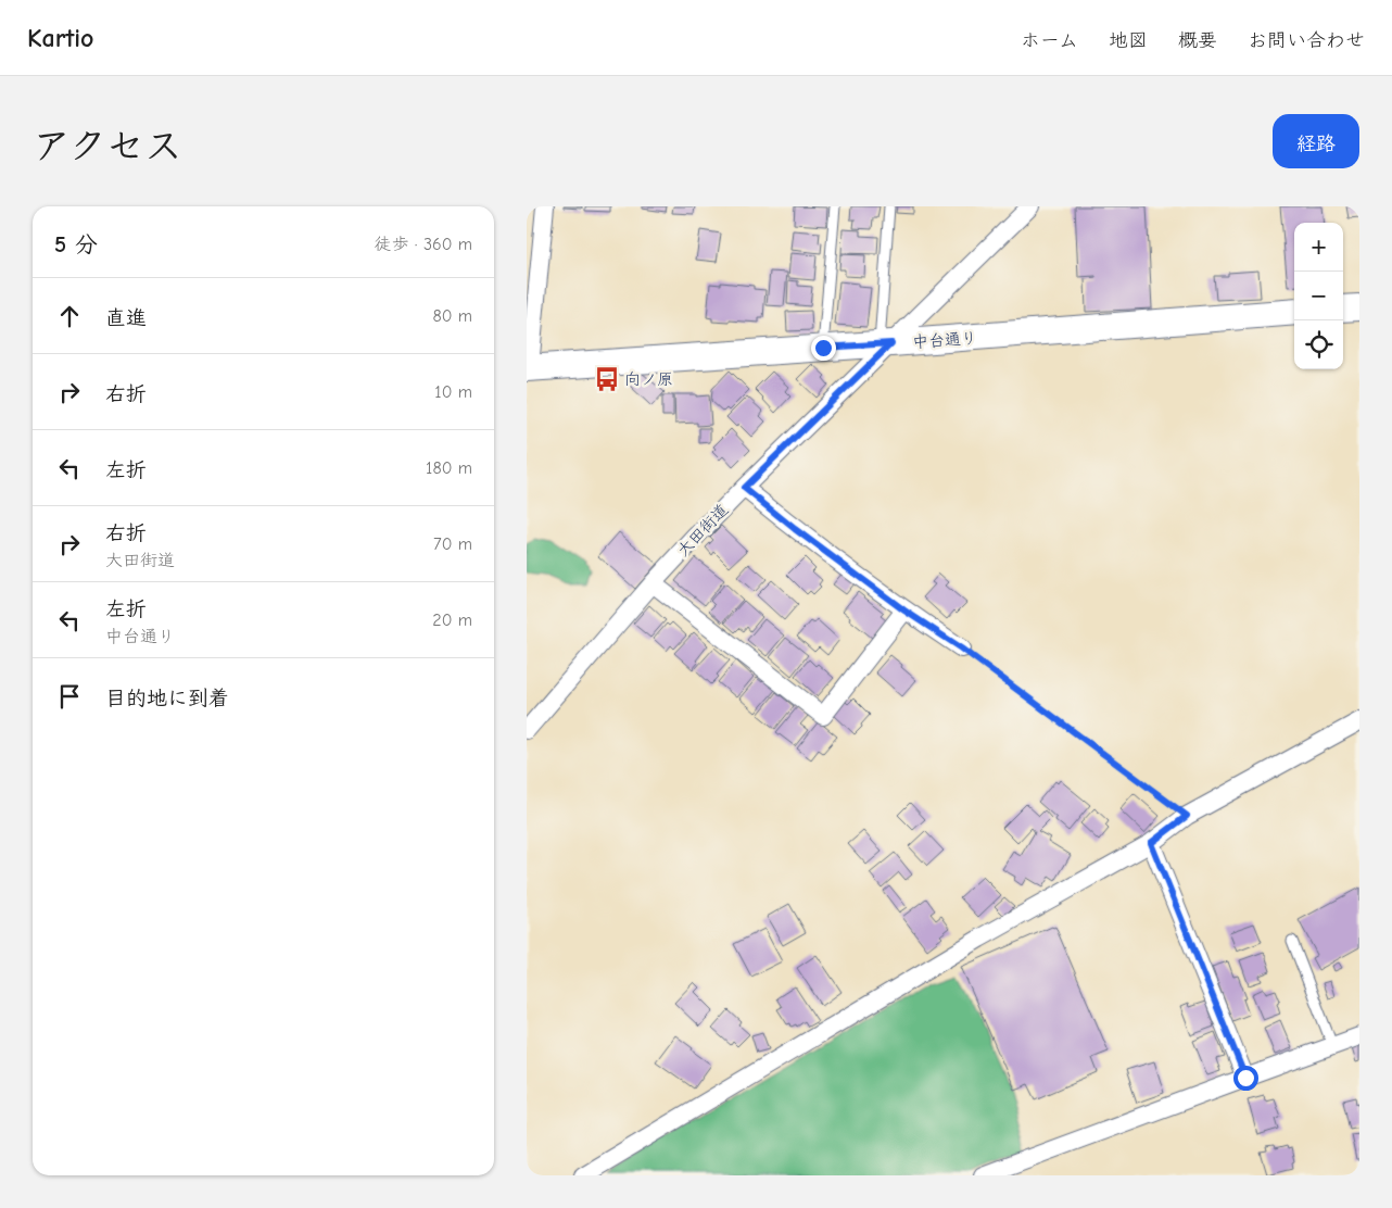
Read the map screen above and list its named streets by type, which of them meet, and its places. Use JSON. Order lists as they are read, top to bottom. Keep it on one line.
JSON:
{"streets":{"street":["中台通り","大田街道"]},"crossings":[["中台通り","大田街道"]],"places":{"bus stop":["向ノ原"]},"page":{"header":"Kartio","nav":["ホーム","地図","概要","お問い合わせ"],"title":"アクセス","buttons":"経路","heading":["5 分","徒歩 · 360 m"],"map_buttons":["+","−"],"list":[["直進","80 m"],["右折","10 m"],["左折","180 m"],["右折","大田街道","70 m"],["左折","中台通り","20 m"],"目的地に到着"]}}
